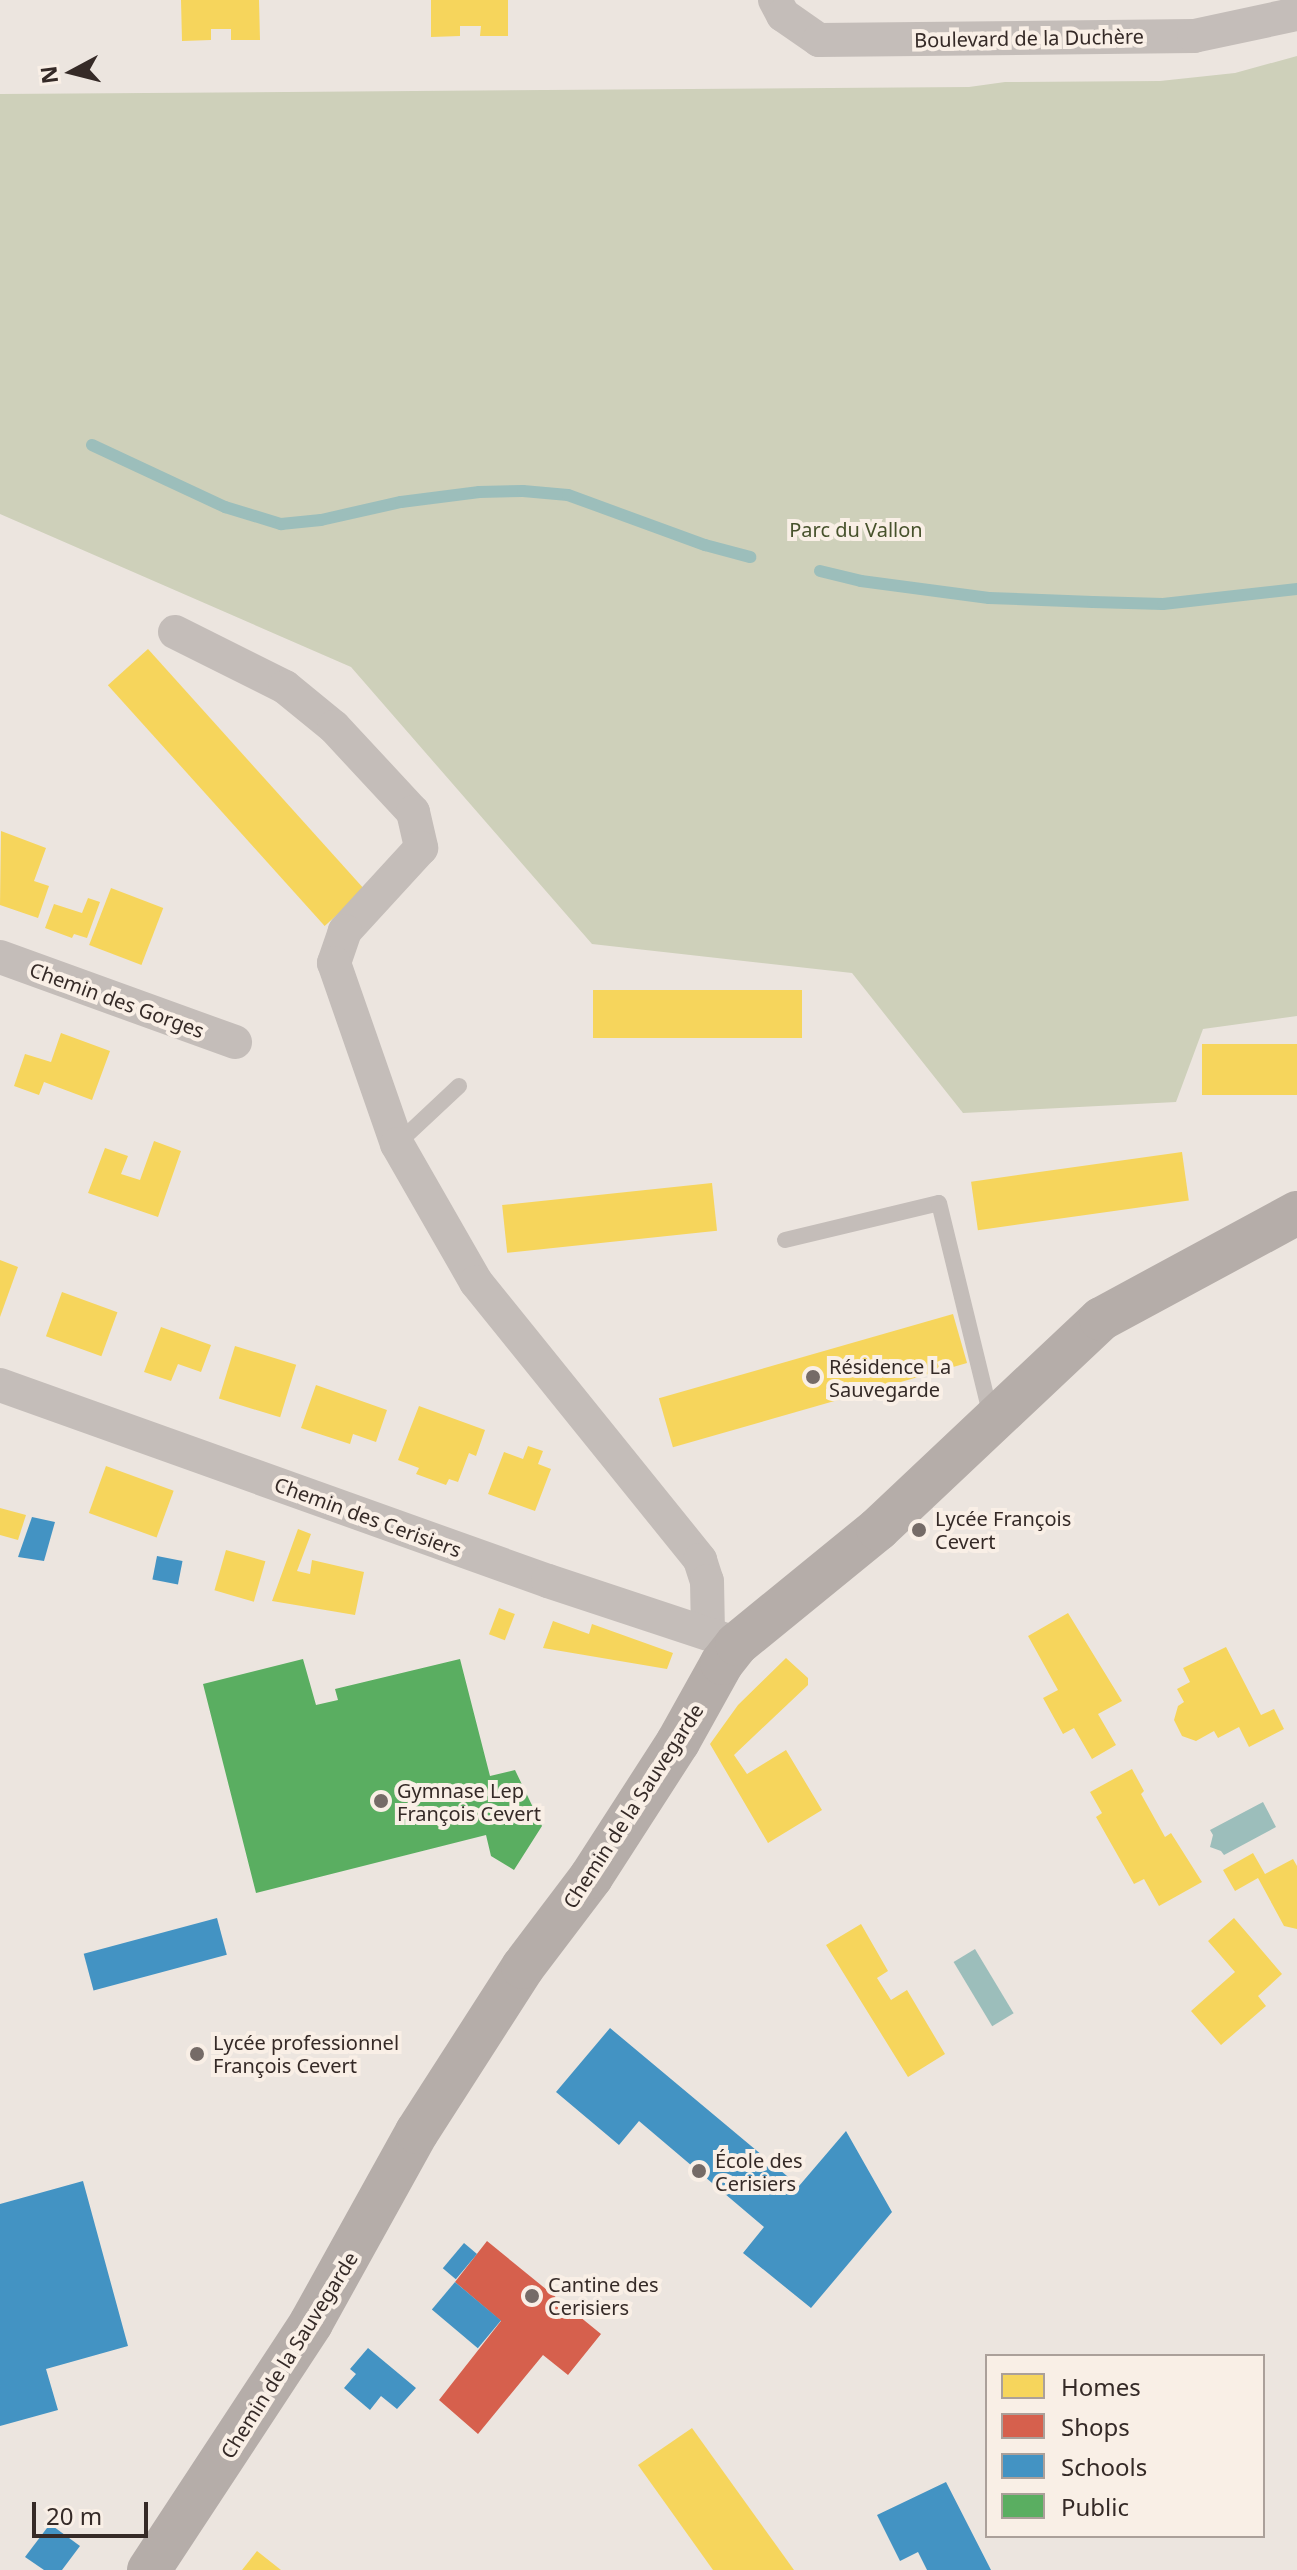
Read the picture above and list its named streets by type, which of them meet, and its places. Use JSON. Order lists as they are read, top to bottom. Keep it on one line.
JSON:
{"streets":{"street":["Boulevard de la Duchère","Chemin des Gorges","Chemin des Cerisiers","Chemin de la Sauvegarde"]},"crossings":[["Chemin des Cerisiers","Chemin de la Sauvegarde"]],"parks":["Parc du Vallon"],"places":["Résidence La Sauvegarde","Lycée François Cevert","Gymnase Lep François Cevert","Lycée professionnel François Cevert","École des Cerisiers","Cantine des Cerisiers"],"legend":["Homes","Shops","Schools","Public"],"scale_bar":"20 m","north":"left"}
